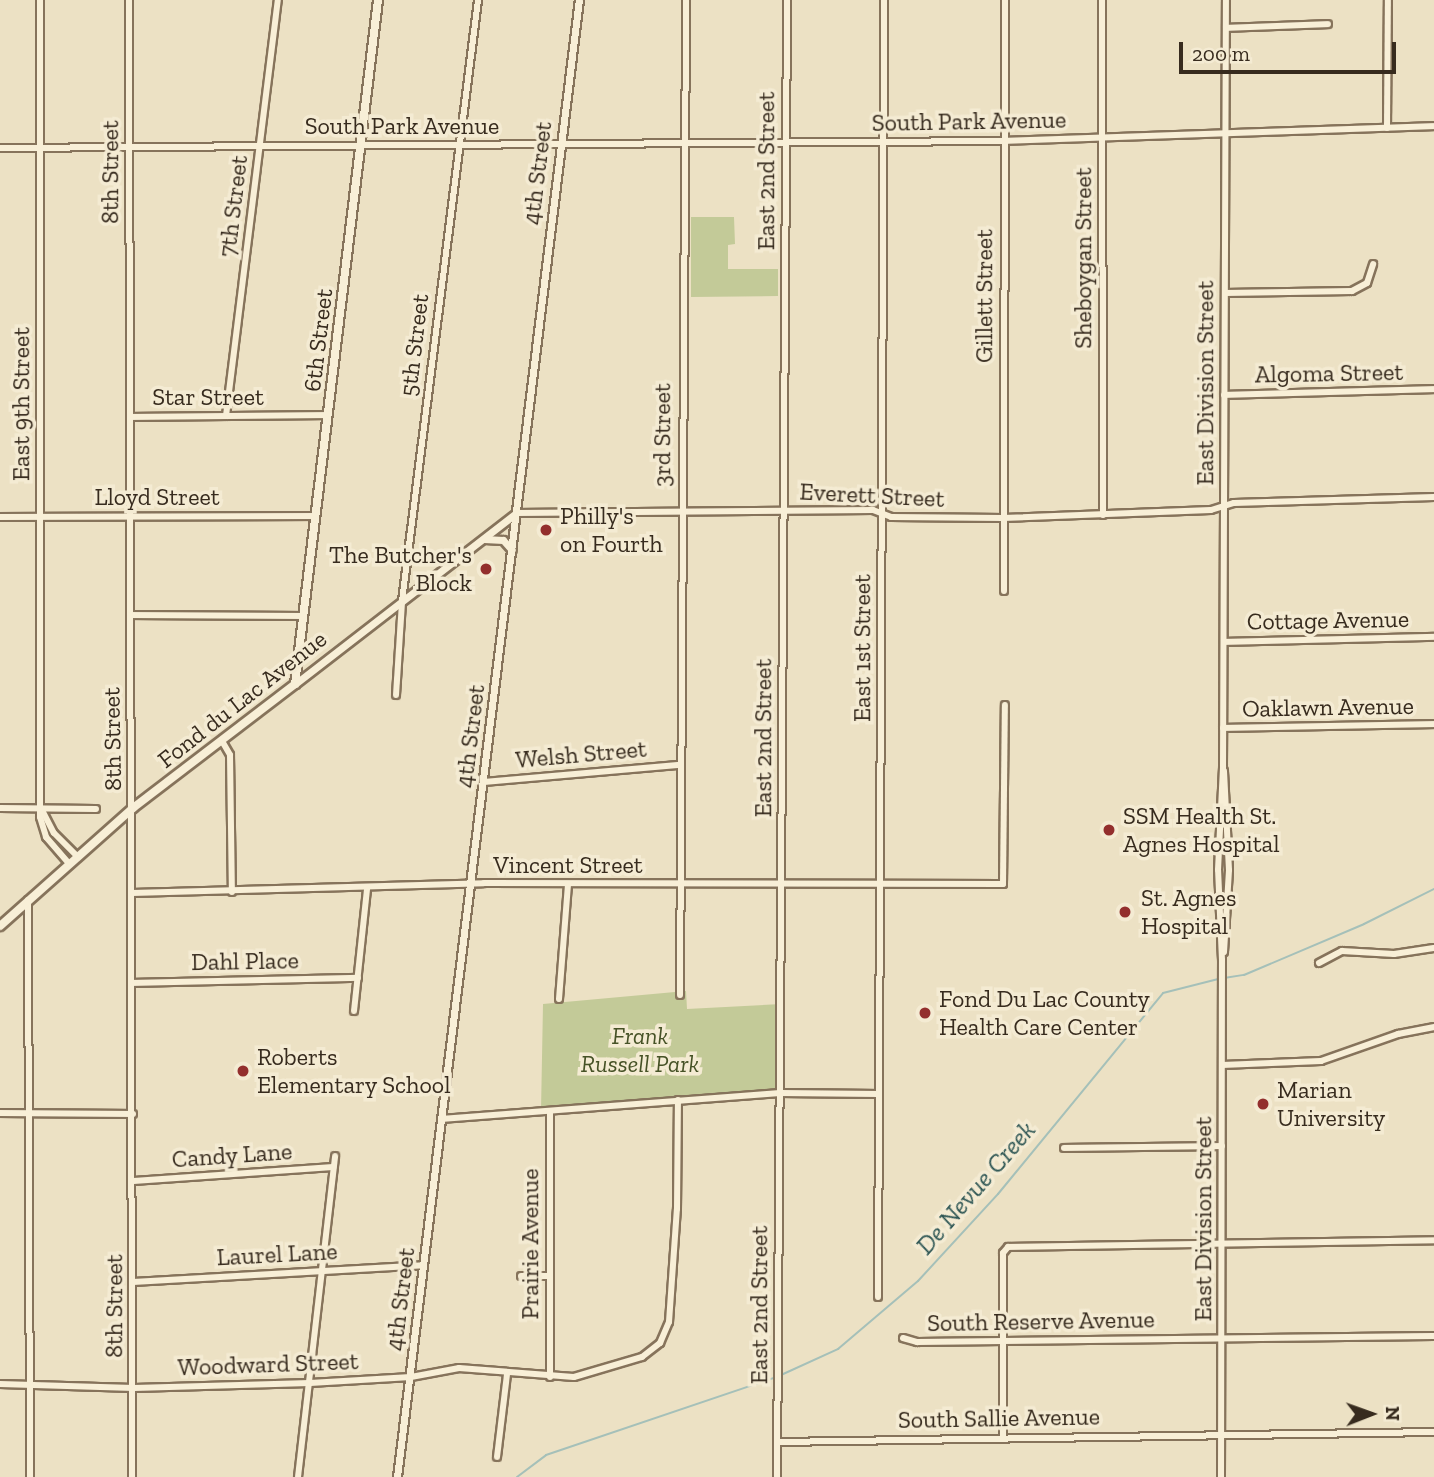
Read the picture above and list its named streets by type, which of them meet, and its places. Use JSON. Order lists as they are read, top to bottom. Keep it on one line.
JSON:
{"streets":{"main road":["6th Street","Fond du Lac Avenue"],"street":["South Park Avenue","East 2nd Street","8th Street","4th Street","7th Street","Sheboygan Street","Gillett Street","5th Street","Algoma Street","East Division Street","Star Street","East 9th Street","3rd Street","Everett Street","Lloyd Street","Cottage Avenue","East 1st Street","Oaklawn Avenue","Welsh Street","Vincent Street","Dahl Place","Candy Lane","Prairie Avenue","Laurel Lane","South Reserve Avenue","Woodward Street","South Sallie Avenue"]},"crossings":[["South Park Avenue","East 2nd Street"],["South Park Avenue","8th Street"],["South Park Avenue","4th Street"],["South Park Avenue","7th Street"],["South Park Avenue","Sheboygan Street"],["South Park Avenue","Gillett Street"],["South Park Avenue","6th Street"],["South Park Avenue","5th Street"],["South Park Avenue","East Division Street"],["South Park Avenue","East 9th Street"],["South Park Avenue","3rd Street"],["South Park Avenue","East 1st Street"],["East 2nd Street","Everett Street"],["East 2nd Street","Vincent Street"],["East 2nd Street","South Sallie Avenue"],["8th Street","Star Street"],["8th Street","Lloyd Street"],["8th Street","Fond du Lac Avenue"],["8th Street","Vincent Street"],["8th Street","Dahl Place"],["8th Street","Candy Lane"],["8th Street","Laurel Lane"],["8th Street","Woodward Street"],["4th Street","Everett Street"],["4th Street","Fond du Lac Avenue"],["4th Street","Welsh Street"],["4th Street","Vincent Street"],["4th Street","Laurel Lane"],["4th Street","Woodward Street"],["7th Street","Star Street"],["Sheboygan Street","Everett Street"],["Gillett Street","Everett Street"],["6th Street","Star Street"],["6th Street","Lloyd Street"],["6th Street","Fond du Lac Avenue"],["5th Street","Fond du Lac Avenue"],["Algoma Street","East Division Street"],["East Division Street","Everett Street"],["East Division Street","Cottage Avenue"],["East Division Street","Oaklawn Avenue"],["East Division Street","South Reserve Avenue"],["East Division Street","South Sallie Avenue"],["East 9th Street","Lloyd Street"],["East 9th Street","Fond du Lac Avenue"],["3rd Street","Everett Street"],["3rd Street","Welsh Street"],["3rd Street","Vincent Street"],["Everett Street","East 1st Street"],["Everett Street","Fond du Lac Avenue"],["East 1st Street","Vincent Street"],["Prairie Avenue","Woodward Street"]],"water":["De Nevue Creek"],"parks":["Frank Russell Park"],"places":["Philly's on Fourth","The Butcher's Block","SSM Health St. Agnes Hospital","St. Agnes Hospital","Fond Du Lac County Health Care Center","Roberts Elementary School","Marian University"],"scale_bar":"200 m","north":"right"}
